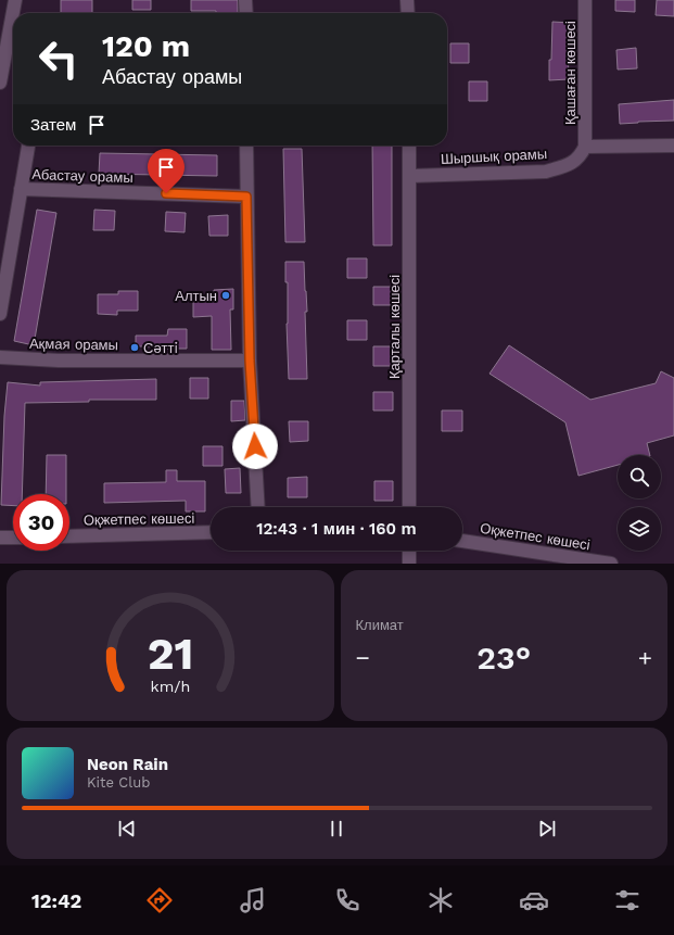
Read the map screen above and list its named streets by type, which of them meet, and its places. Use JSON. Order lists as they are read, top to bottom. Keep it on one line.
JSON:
{"streets":{"street":["Қашаған көшесі","Шыршық орамы","Абастау орамы","Қарталы көшесі","Ақмая орамы","Оқжетпес көшесі"]},"crossings":[["Қашаған көшесі","Шыршық орамы"],["Шыршық орамы","Қарталы көшесі"]],"places":["Алтын","Сәттi"],"page":{"turn":["120 m","Абастау орамы"],"then":"Затем","limit":"30","trip":"12:43 · 1 мин · 160 m","tile":"Климат","heat":["−","23°","+"],"song":["Neon Rain","Kite Club"],"tabs":"12:42","gauge":["21","km/h"]}}
